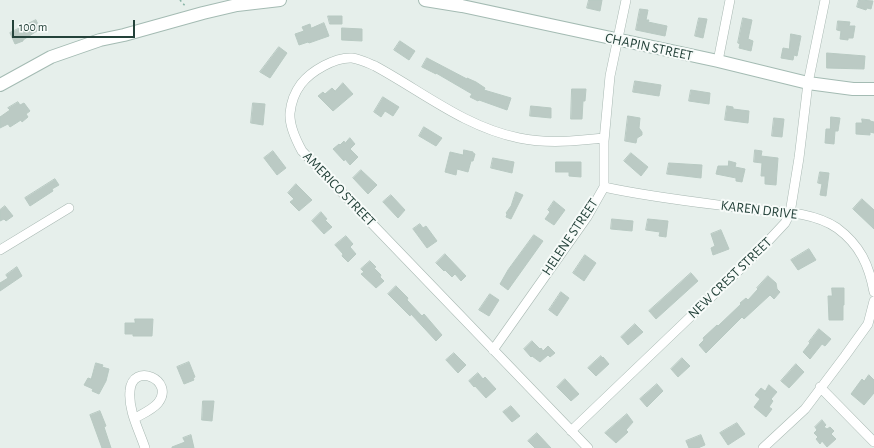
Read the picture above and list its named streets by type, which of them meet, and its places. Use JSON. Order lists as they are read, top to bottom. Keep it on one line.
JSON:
{"streets":{"main road":["CHAPIN STREET"],"street":["AMERICO STREET","KAREN DRIVE","HELENE STREET","NEW CREST STREET"]},"crossings":[["CHAPIN STREET","HELENE STREET"],["CHAPIN STREET","NEW CREST STREET"],["AMERICO STREET","HELENE STREET"],["AMERICO STREET","NEW CREST STREET"],["KAREN DRIVE","HELENE STREET"],["KAREN DRIVE","NEW CREST STREET"]],"scale_bar":"100 m"}
